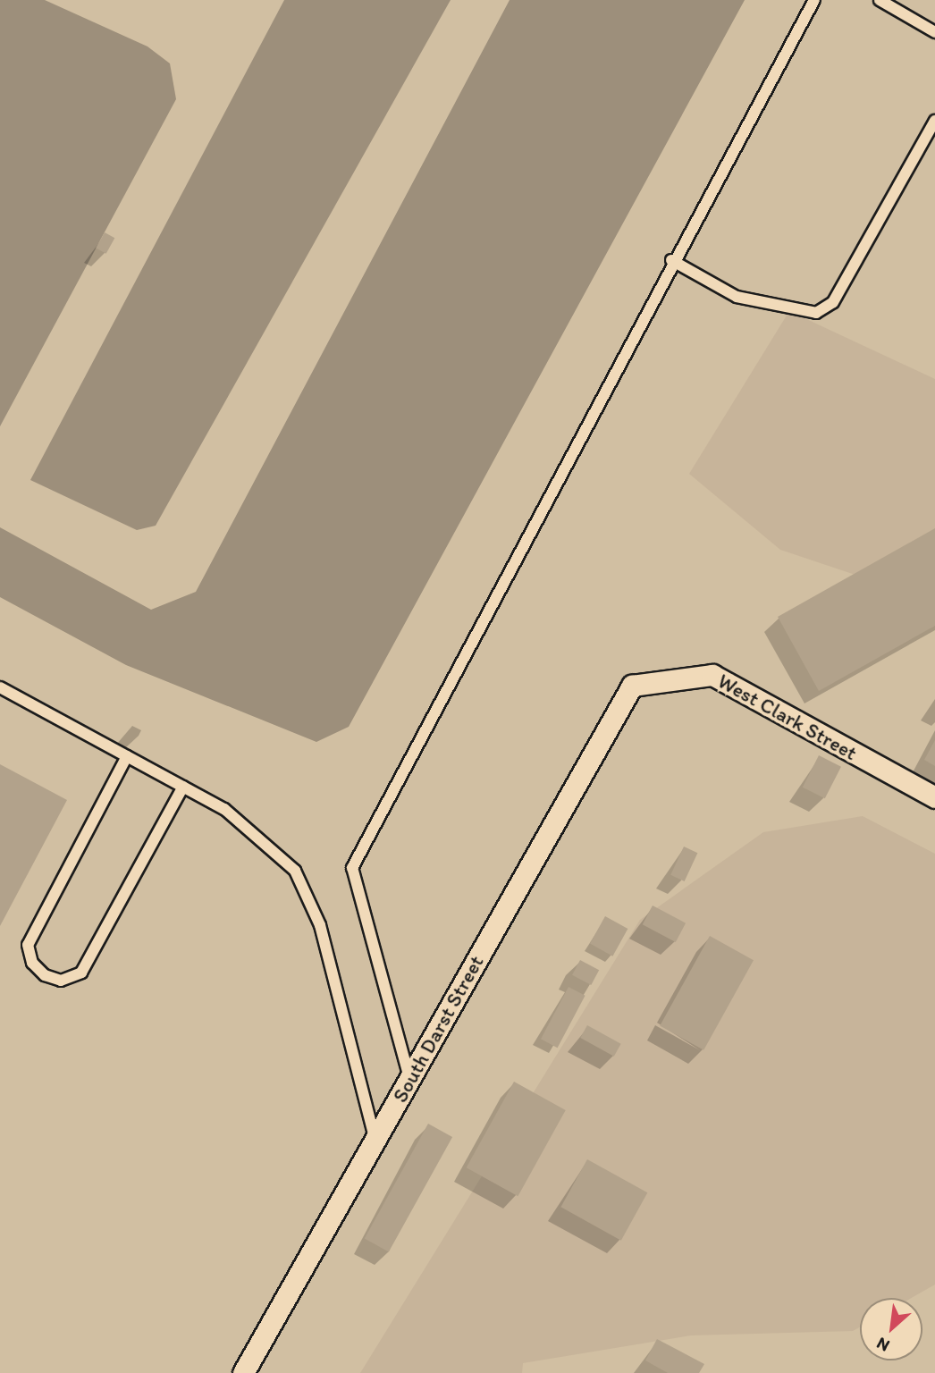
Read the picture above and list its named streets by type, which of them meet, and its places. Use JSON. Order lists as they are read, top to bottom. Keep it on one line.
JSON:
{"streets":{"street":["West Clark Street","South Darst Street"]},"crossings":[["West Clark Street","South Darst Street"]],"north":"bottom left"}
